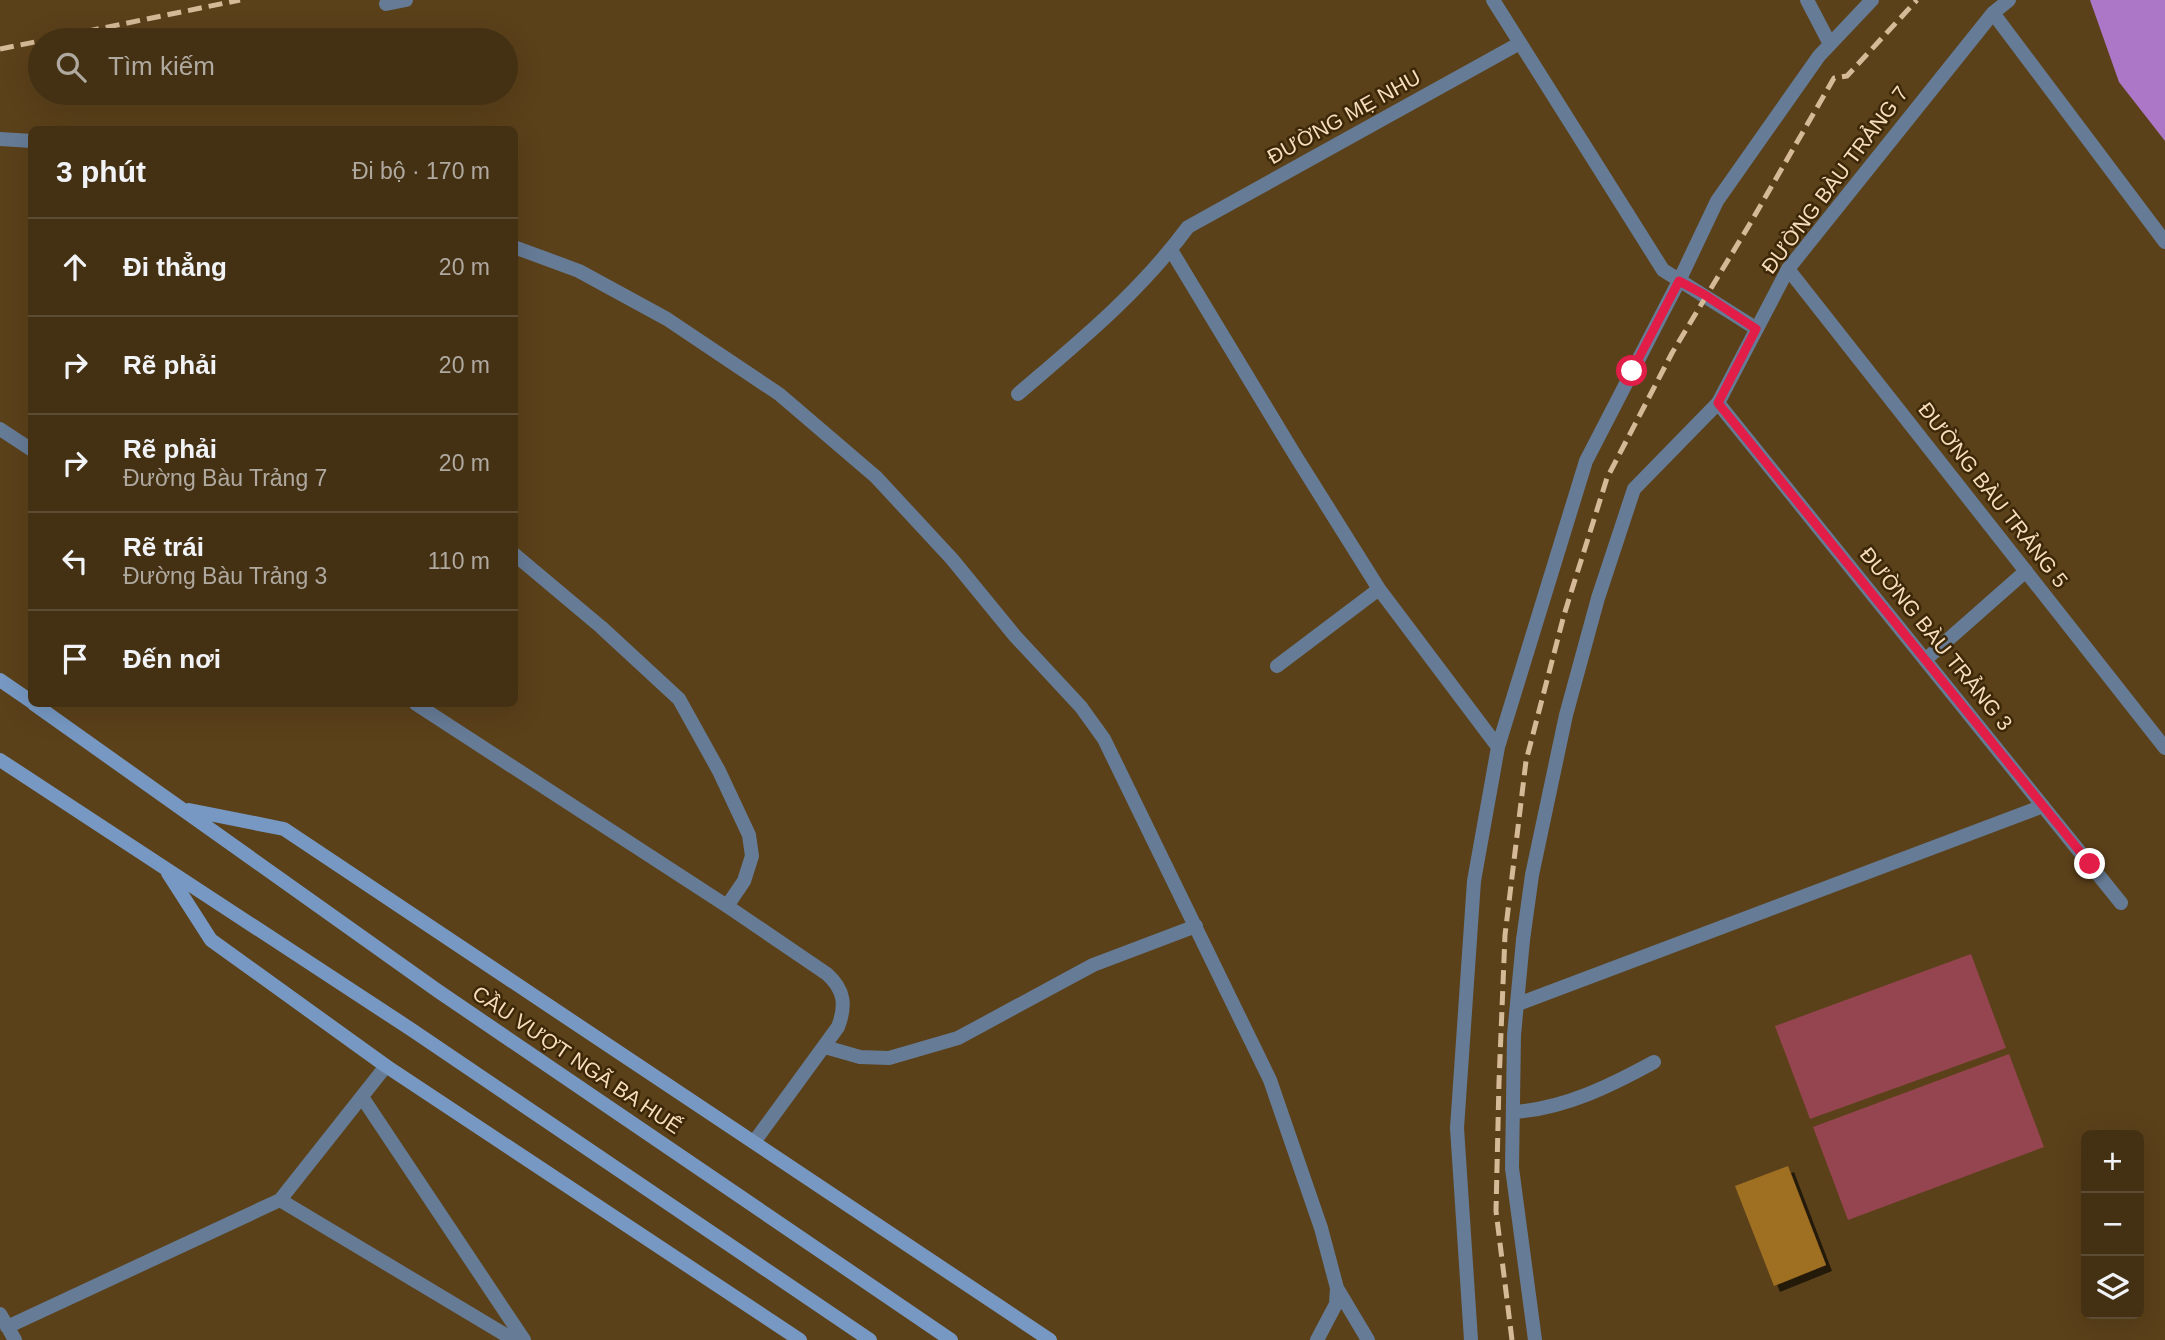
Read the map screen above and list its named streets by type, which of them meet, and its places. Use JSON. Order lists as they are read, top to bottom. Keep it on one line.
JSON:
{"streets":{"main road":["CẦU VƯỢT NGÃ BA HUẾ"],"street":["ĐƯỜNG MẸ NHU","ĐƯỜNG BÀU TRẢNG 7","ĐƯỜNG BÀU TRẢNG 5","ĐƯỜNG BÀU TRẢNG 3"]},"crossings":[["ĐƯỜNG BÀU TRẢNG 7","ĐƯỜNG BÀU TRẢNG 5"],["ĐƯỜNG BÀU TRẢNG 7","ĐƯỜNG BÀU TRẢNG 3"]],"page":{"search":"Tìm kiếm","heading":["3 phút","Đi bộ · 170 m"],"list":[["Đi thẳng","20 m"],["Rẽ phải","20 m"],["Rẽ phải","Đường Bàu Trảng 7","20 m"],["Rẽ trái","Đường Bàu Trảng 3","110 m"],"Đến nơi"],"map_buttons":["+","−"]}}
